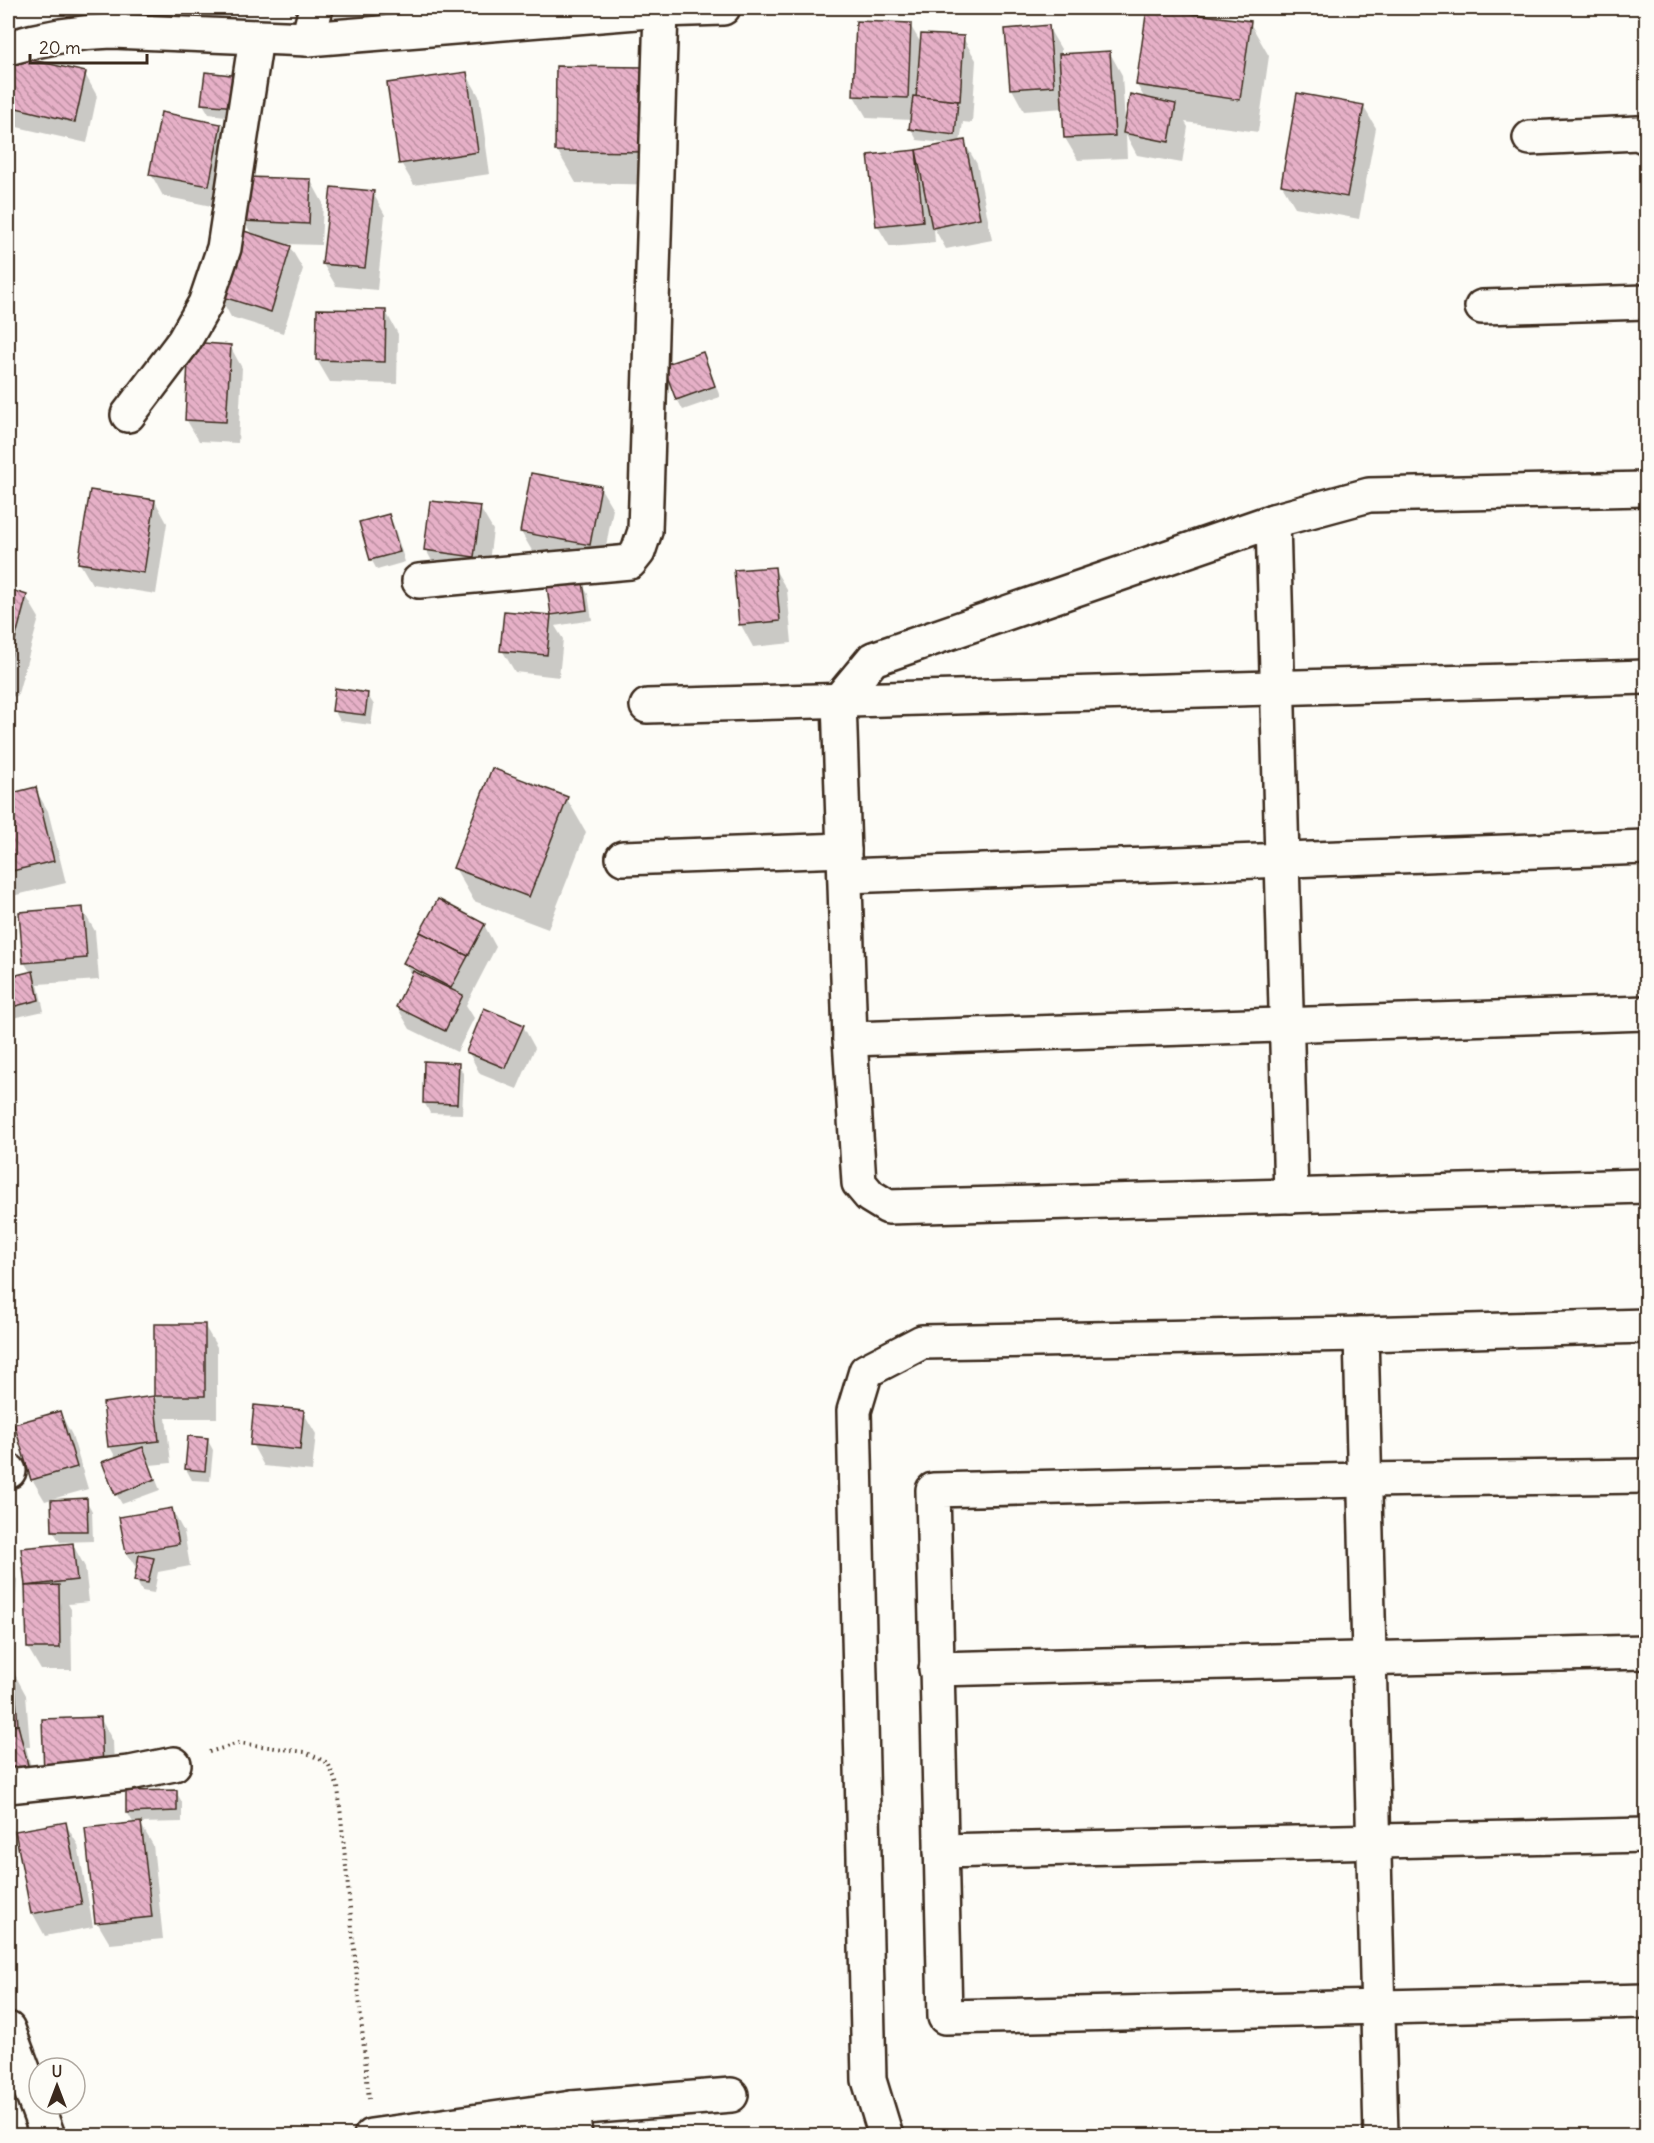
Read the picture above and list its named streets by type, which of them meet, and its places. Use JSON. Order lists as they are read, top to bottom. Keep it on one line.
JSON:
{"scale_bar":"20 m","north":"top"}
